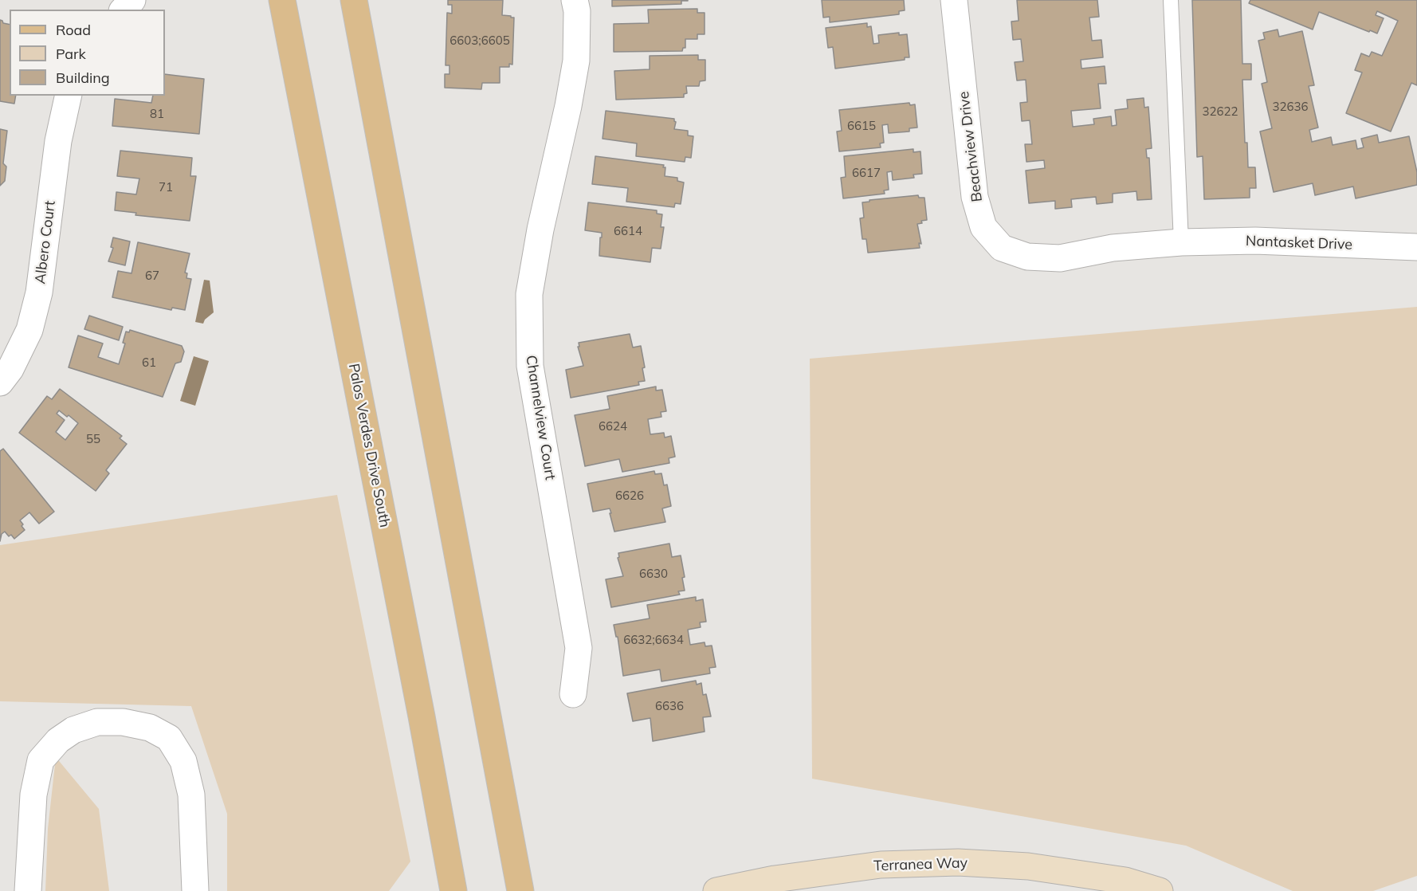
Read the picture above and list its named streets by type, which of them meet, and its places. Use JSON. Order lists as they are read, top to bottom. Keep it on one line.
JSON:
{"streets":{"main road":["Palos Verdes Drive South"],"street":["Beachview Drive","Albero Court","Nantasket Drive","Channelview Court","Terranea Way"]},"crossings":[["Beachview Drive","Nantasket Drive"]],"house_numbers":["6603;6605","32636","32622","81","6615","6617","71","6614","67","61","6624","55","6626","6630","6632;6634","6636"],"legend":["Road","Park","Building"]}
